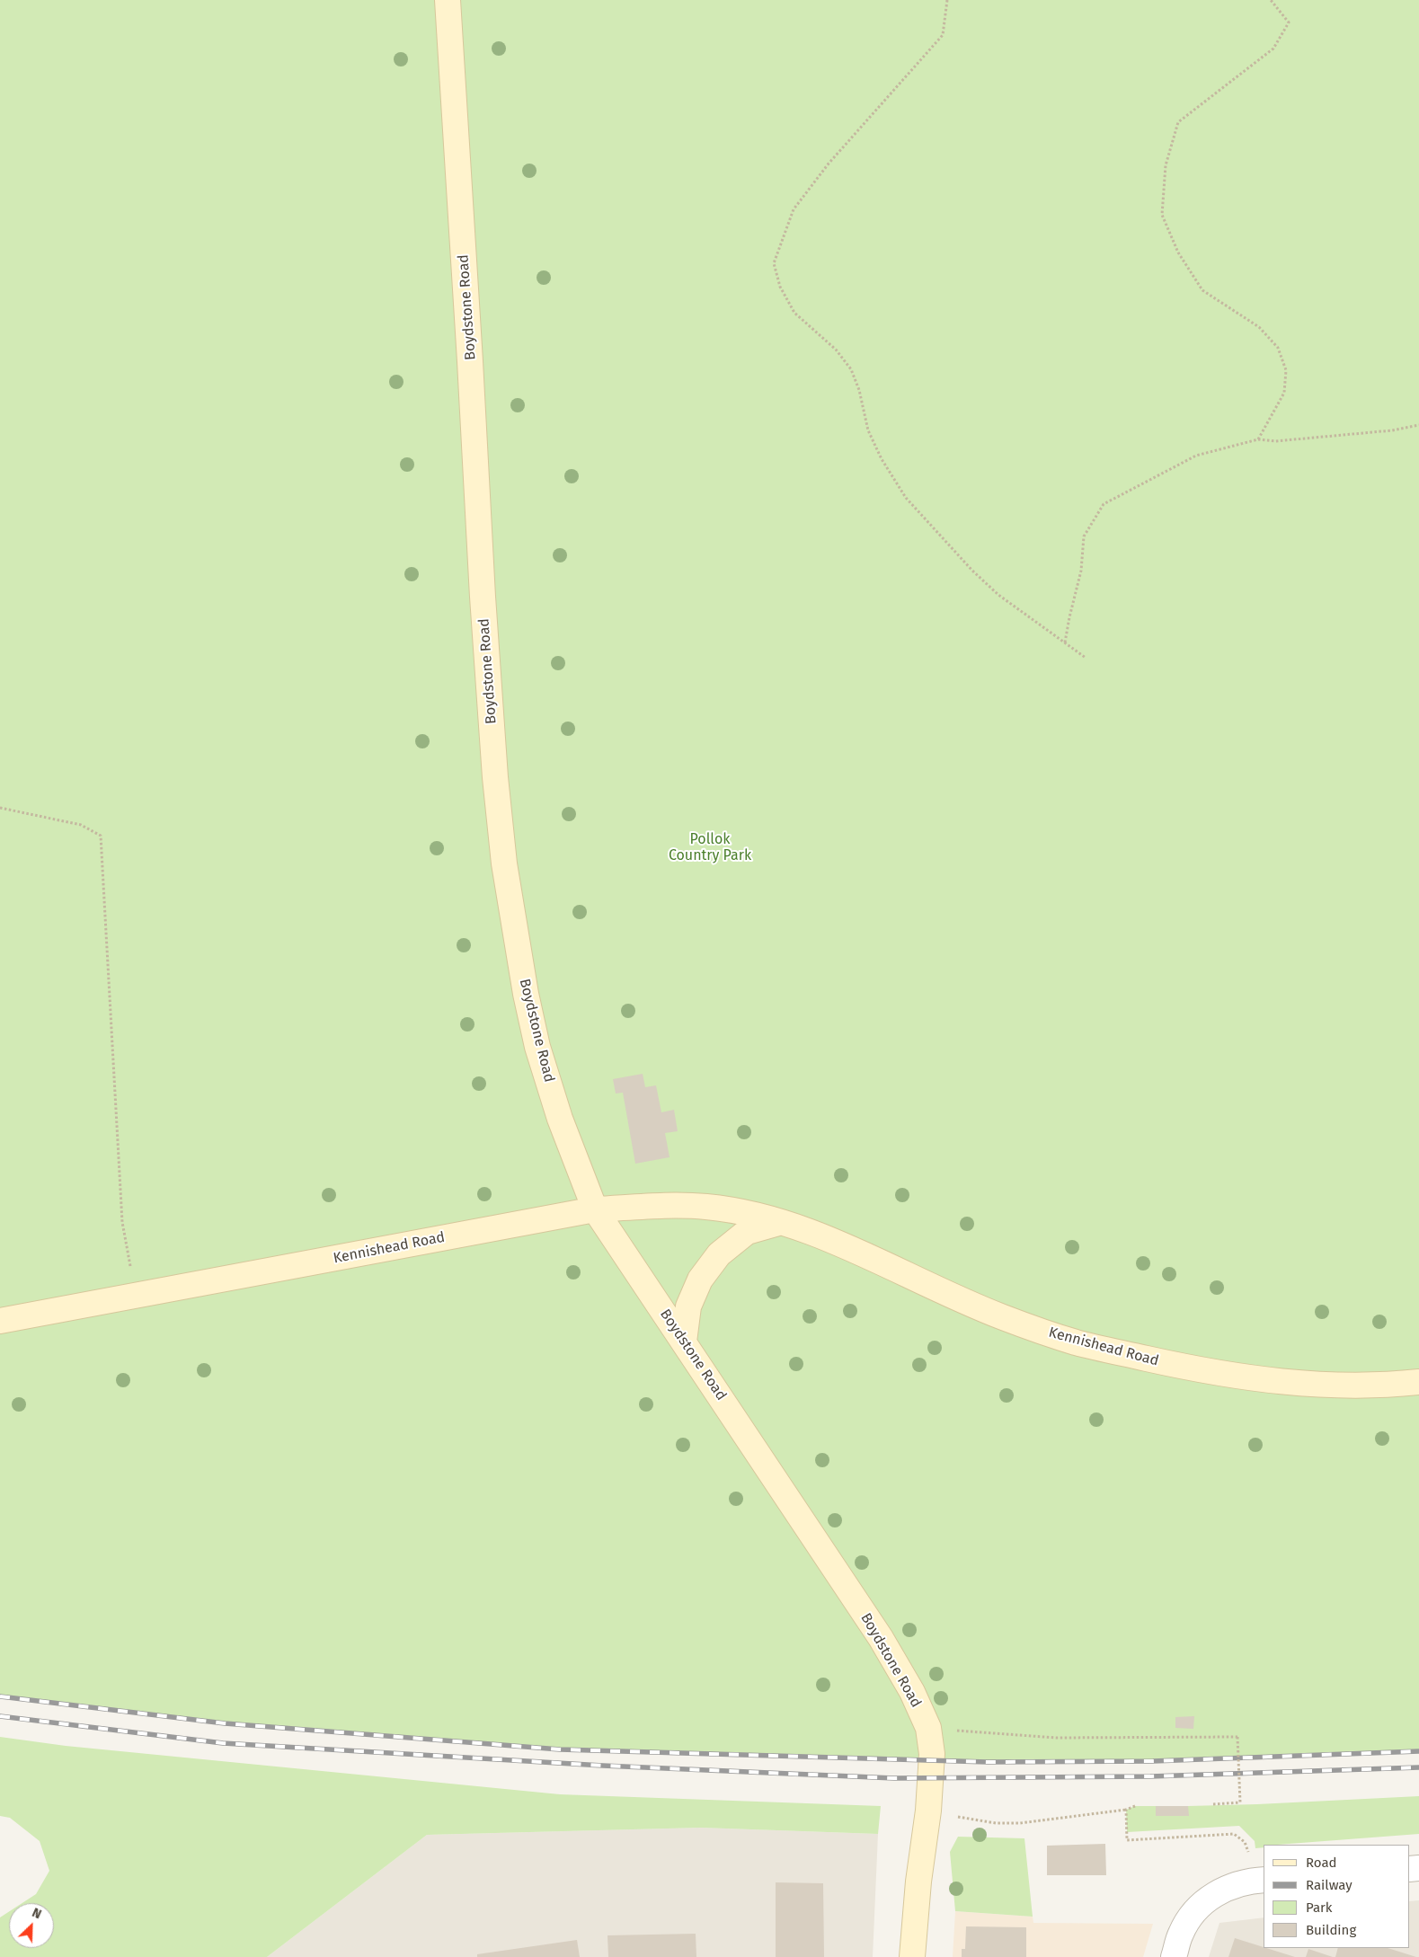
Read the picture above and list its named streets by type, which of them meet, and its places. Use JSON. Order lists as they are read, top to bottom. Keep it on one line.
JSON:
{"streets":{"street":["Boydstone Road","Kennishead Road"]},"crossings":[["Boydstone Road","Kennishead Road"]],"parks":["Pollok Country Park"],"legend":["Road","Railway","Park","Building"],"north":"top right"}
